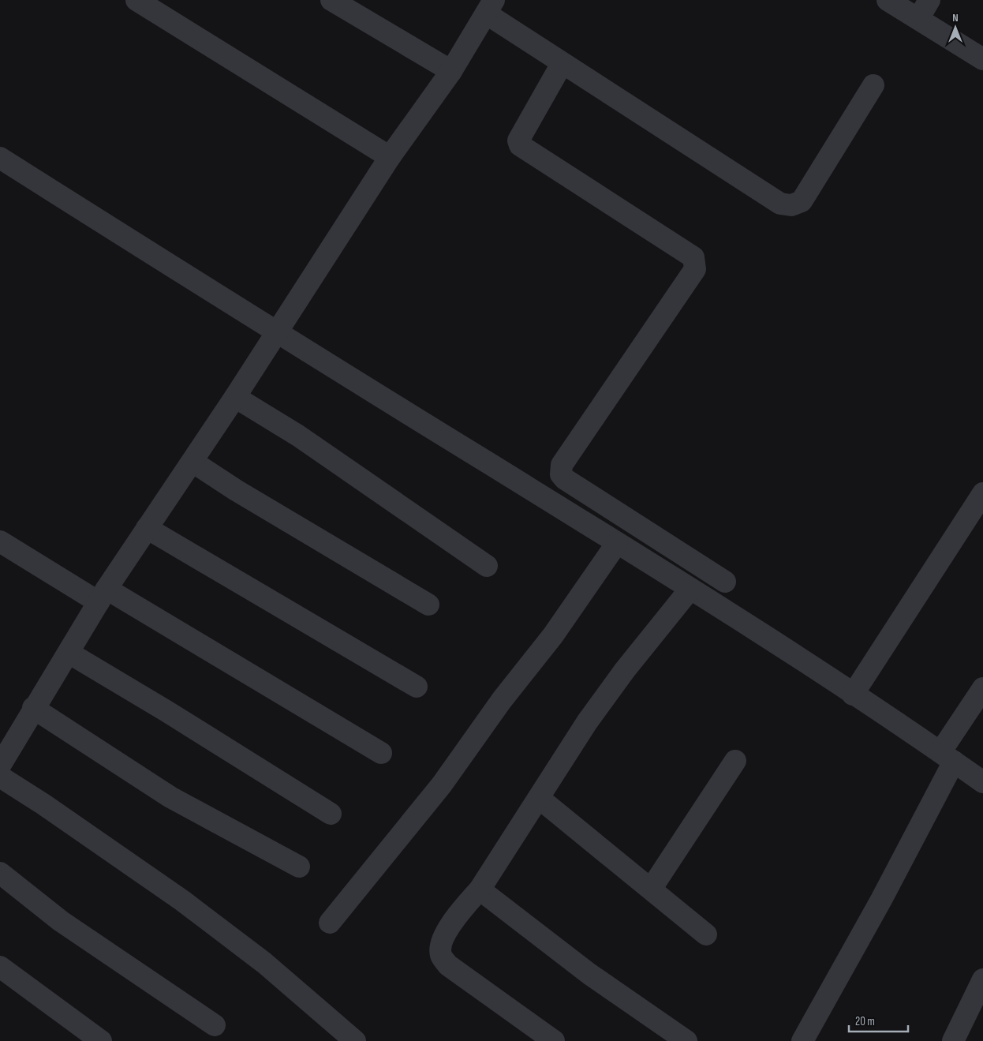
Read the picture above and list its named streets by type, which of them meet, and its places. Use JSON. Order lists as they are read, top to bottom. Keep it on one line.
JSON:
{"scale_bar":"20 m","north":"top"}
